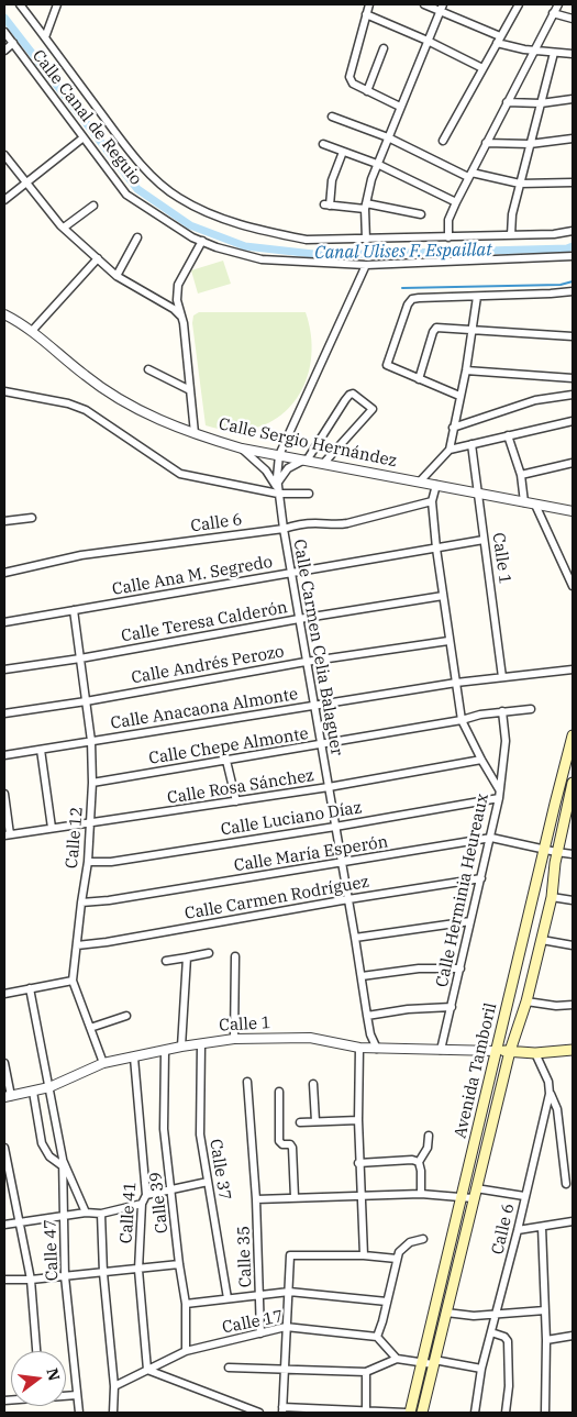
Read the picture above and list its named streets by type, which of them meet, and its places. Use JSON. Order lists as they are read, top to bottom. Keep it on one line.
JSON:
{"streets":{"main road":["Avenida Tamboril"],"street":["Calle Canal de Reguio","Calle Sergio Hernández","Calle 6","Calle 1","Calle Ana M. Segredo","Calle Teresa Calderón","Calle Carmen Celia Balaguer","Calle Andrés Perozo","Calle Anacaona Almonte","Calle Chepe Almonte","Calle Rosa Sánchez","Calle Luciano Díaz","Calle 12","Calle María Esperón","Calle Herminia Heureaux","Calle Carmen Rodríguez","Calle 37","Calle 39","Calle 41","Calle 47","Calle 35","Calle 17"]},"crossings":[["Calle Canal de Reguio","Calle Carmen Celia Balaguer"],["Calle Sergio Hernández","Calle 1"],["Calle Sergio Hernández","Calle Carmen Celia Balaguer"],["Calle Sergio Hernández","Calle Herminia Heureaux"],["Calle 6","Calle Carmen Celia Balaguer"],["Calle 6","Calle Herminia Heureaux"],["Calle 1","Calle Ana M. Segredo"],["Calle 1","Calle Carmen Celia Balaguer"],["Calle 1","Calle Anacaona Almonte"],["Calle 1","Calle 12"],["Calle 1","Calle Herminia Heureaux"],["Calle 1","Avenida Tamboril"],["Calle 1","Calle 37"],["Calle 1","Calle 39"],["Calle 1","Calle 41"],["Calle 1","Calle 47"],["Calle Ana M. Segredo","Calle Carmen Celia Balaguer"],["Calle Ana M. Segredo","Calle 12"],["Calle Ana M. Segredo","Calle Herminia Heureaux"],["Calle Teresa Calderón","Calle Carmen Celia Balaguer"],["Calle Teresa Calderón","Calle 12"],["Calle Teresa Calderón","Calle Herminia Heureaux"],["Calle Carmen Celia Balaguer","Calle Andrés Perozo"],["Calle Carmen Celia Balaguer","Calle Anacaona Almonte"],["Calle Carmen Celia Balaguer","Calle Chepe Almonte"],["Calle Carmen Celia Balaguer","Calle Rosa Sánchez"],["Calle Carmen Celia Balaguer","Calle Luciano Díaz"],["Calle Carmen Celia Balaguer","Calle María Esperón"],["Calle Carmen Celia Balaguer","Calle Carmen Rodríguez"],["Calle Andrés Perozo","Calle 12"],["Calle Andrés Perozo","Calle Herminia Heureaux"],["Calle Anacaona Almonte","Calle 12"],["Calle Anacaona Almonte","Calle Herminia Heureaux"],["Calle Chepe Almonte","Calle 12"],["Calle Chepe Almonte","Calle Herminia Heureaux"],["Calle Rosa Sánchez","Calle 12"],["Calle Rosa Sánchez","Calle Herminia Heureaux"],["Calle Luciano Díaz","Calle 12"],["Calle Luciano Díaz","Calle Herminia Heureaux"],["Calle 12","Calle María Esperón"],["Calle 12","Calle Carmen Rodríguez"],["Calle María Esperón","Calle Herminia Heureaux"],["Calle María Esperón","Avenida Tamboril"],["Calle Herminia Heureaux","Calle Carmen Rodríguez"],["Calle 39","Calle 17"],["Calle 41","Calle 17"],["Calle 35","Calle 17"]],"water":["Canal Ulises F. Espaillat"],"north":"right"}
